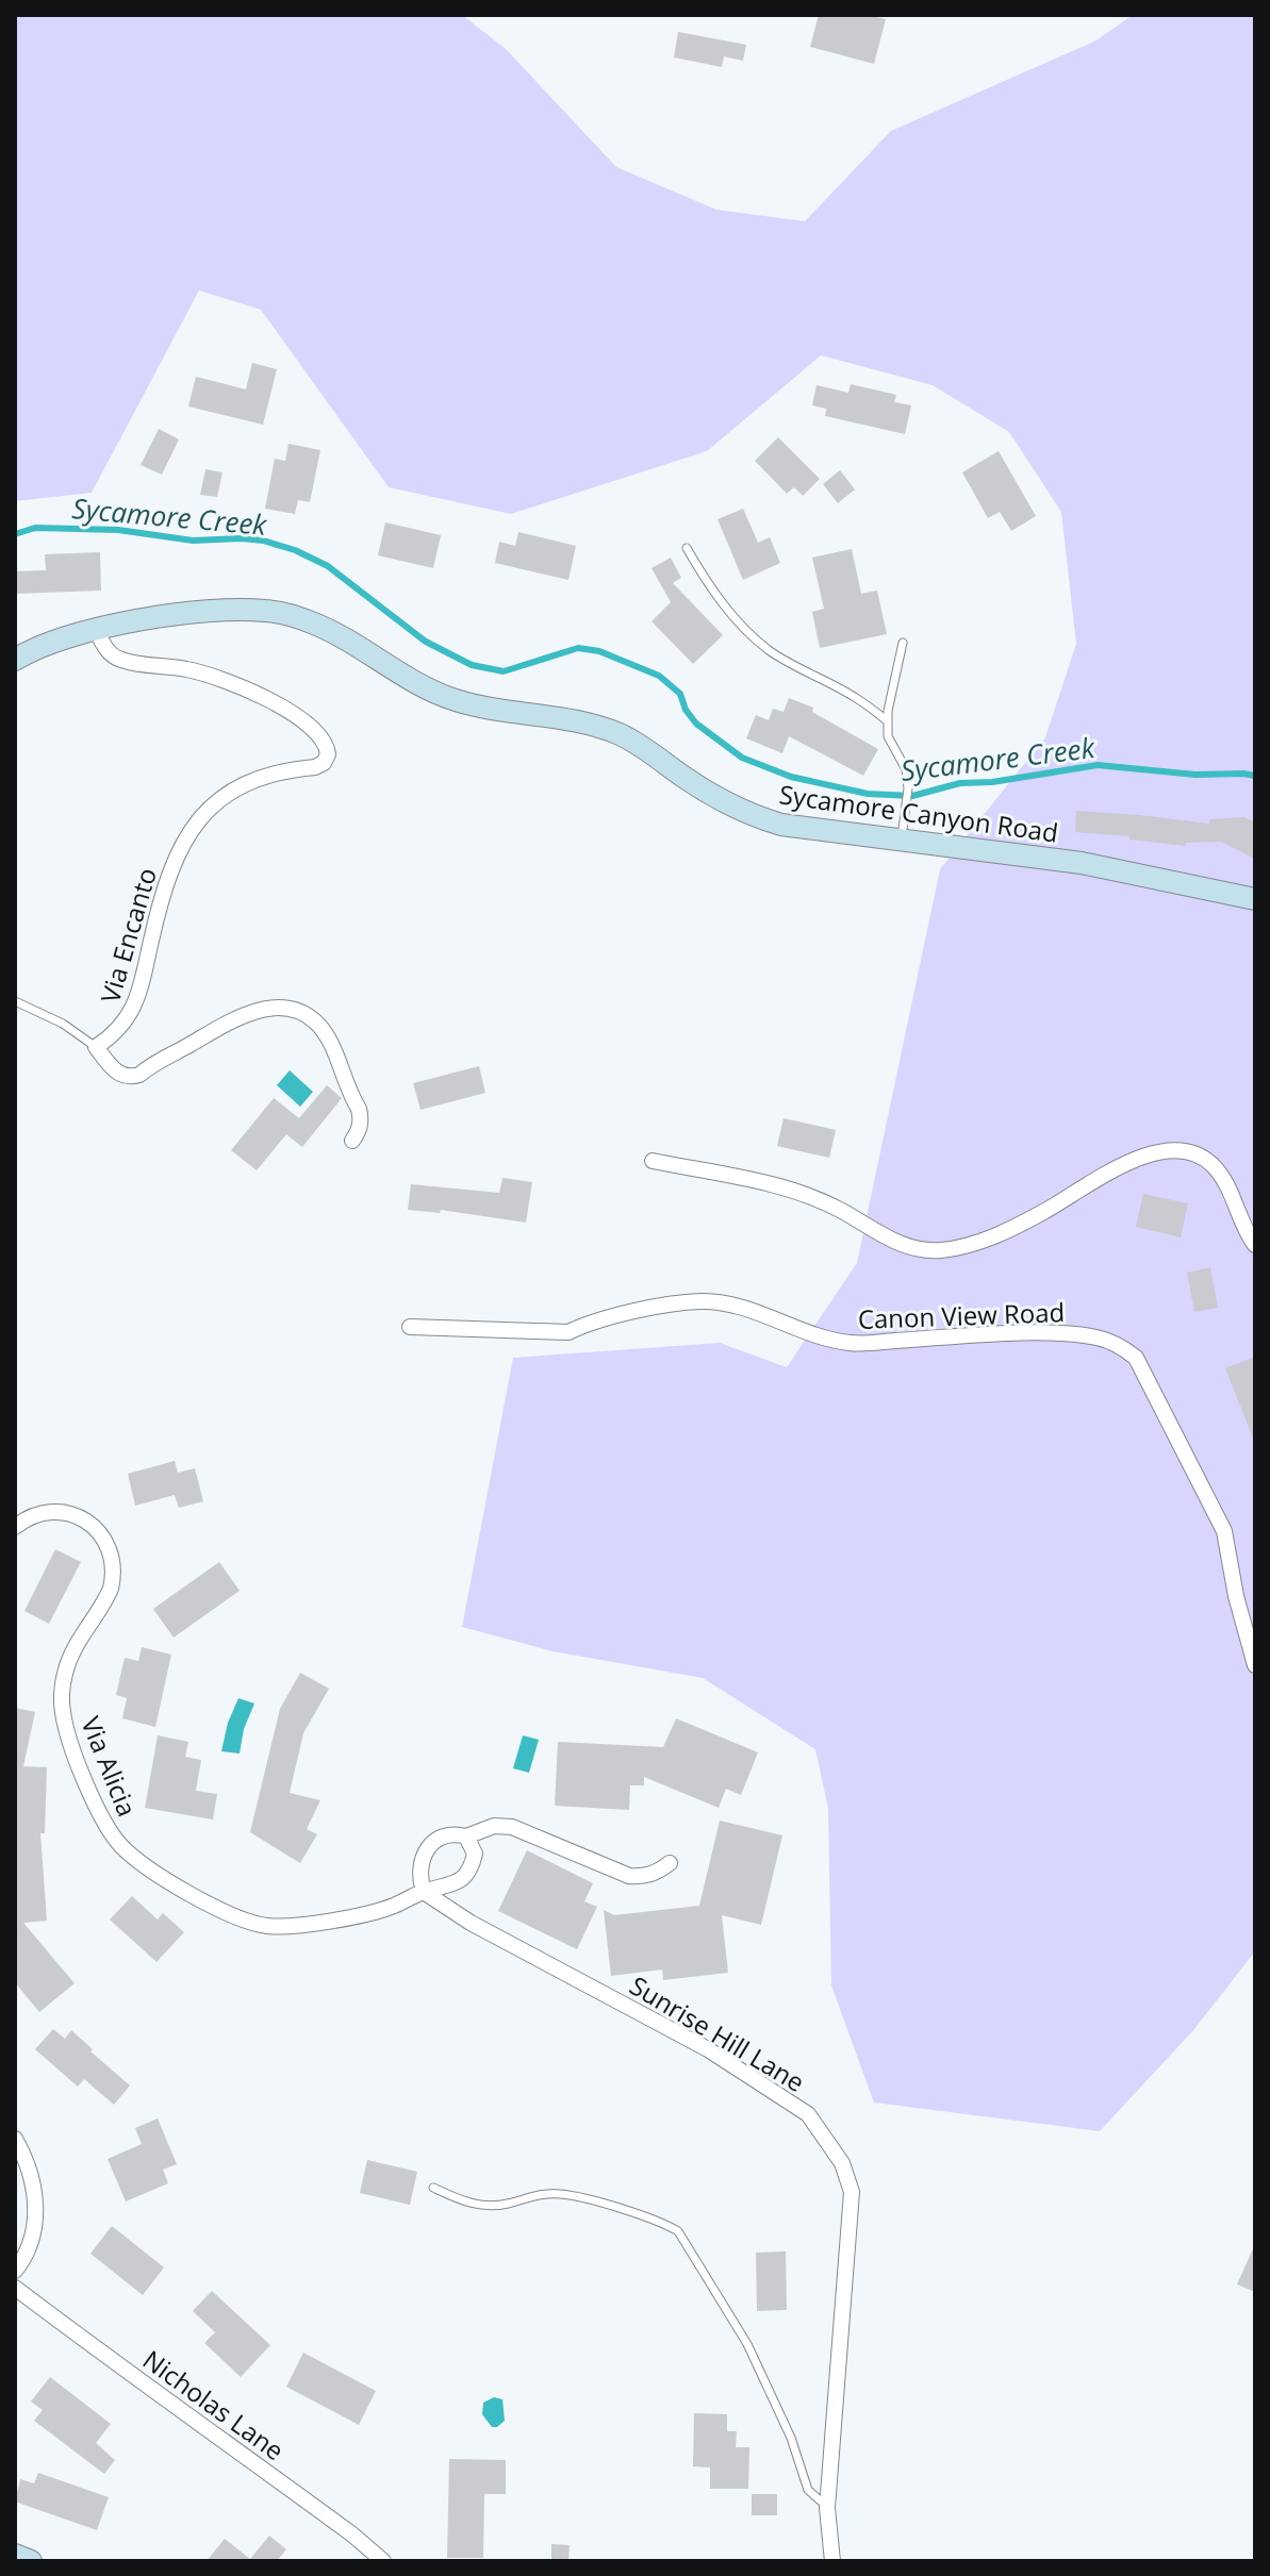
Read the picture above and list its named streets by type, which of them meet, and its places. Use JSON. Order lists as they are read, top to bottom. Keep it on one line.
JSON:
{"streets":{"main road":["Sycamore Canyon Road"],"street":["Via Encanto","Canon View Road","Via Alicia","Sunrise Hill Lane","Nicholas Lane"]},"crossings":[["Sycamore Canyon Road","Via Encanto"],["Via Alicia","Sunrise Hill Lane"]],"water":["Sycamore Creek"]}
